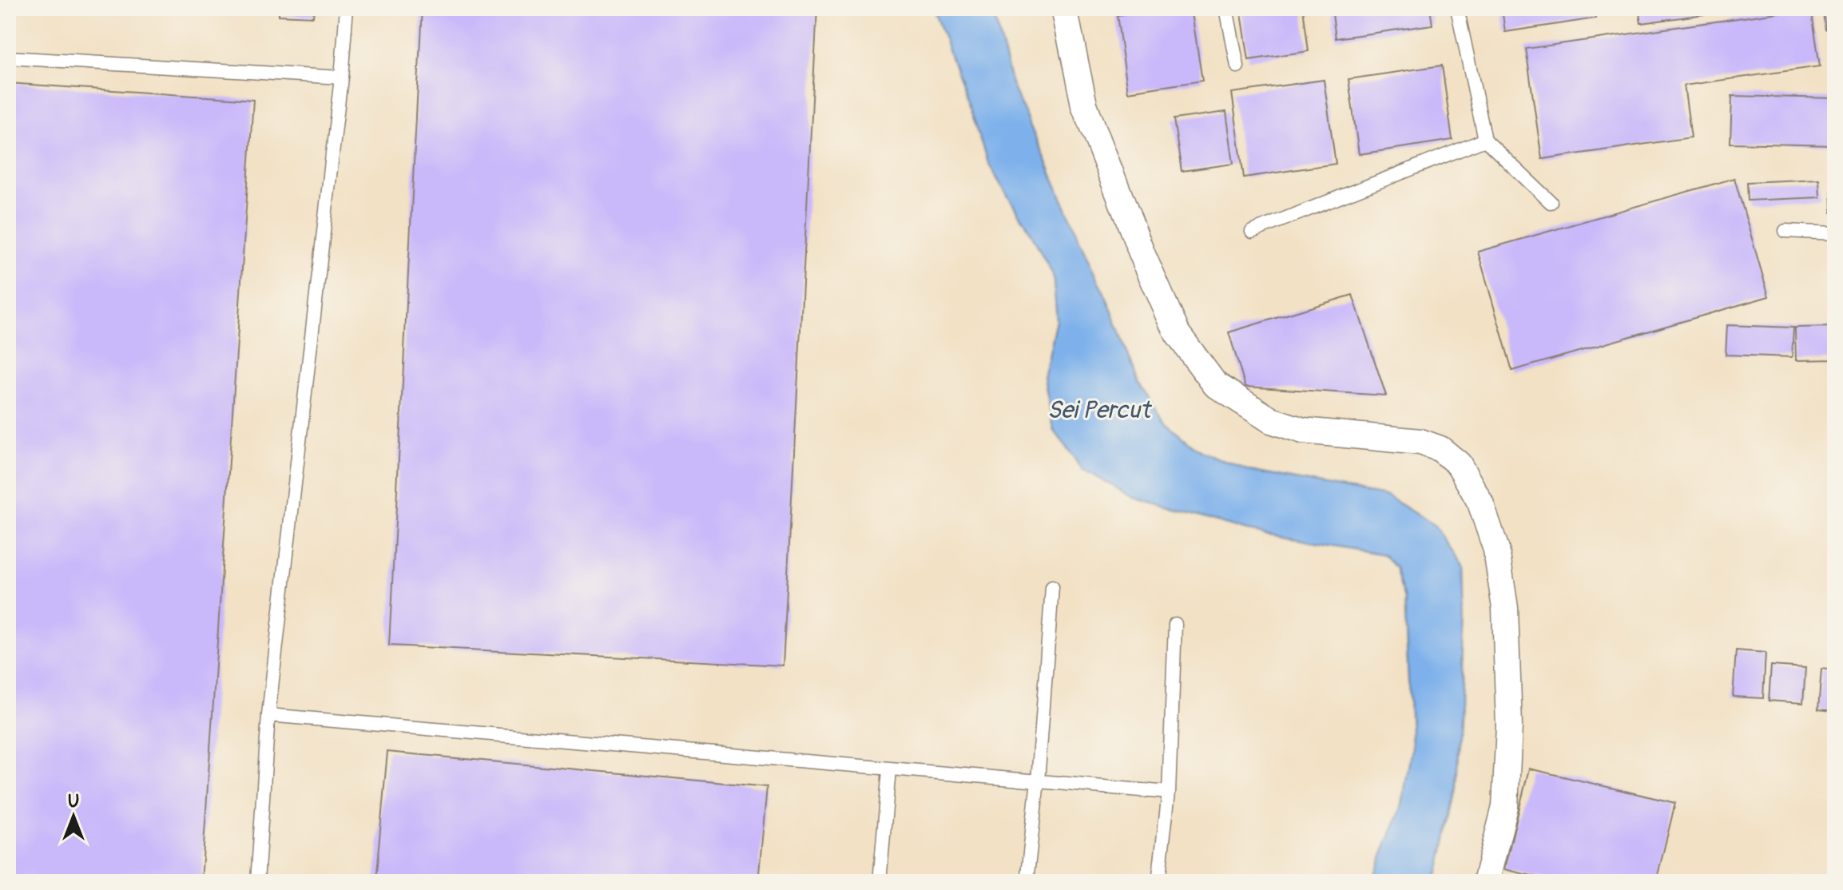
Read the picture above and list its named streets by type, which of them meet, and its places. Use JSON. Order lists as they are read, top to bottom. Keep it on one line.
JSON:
{"water":["Sei Percut"],"north":"top"}
